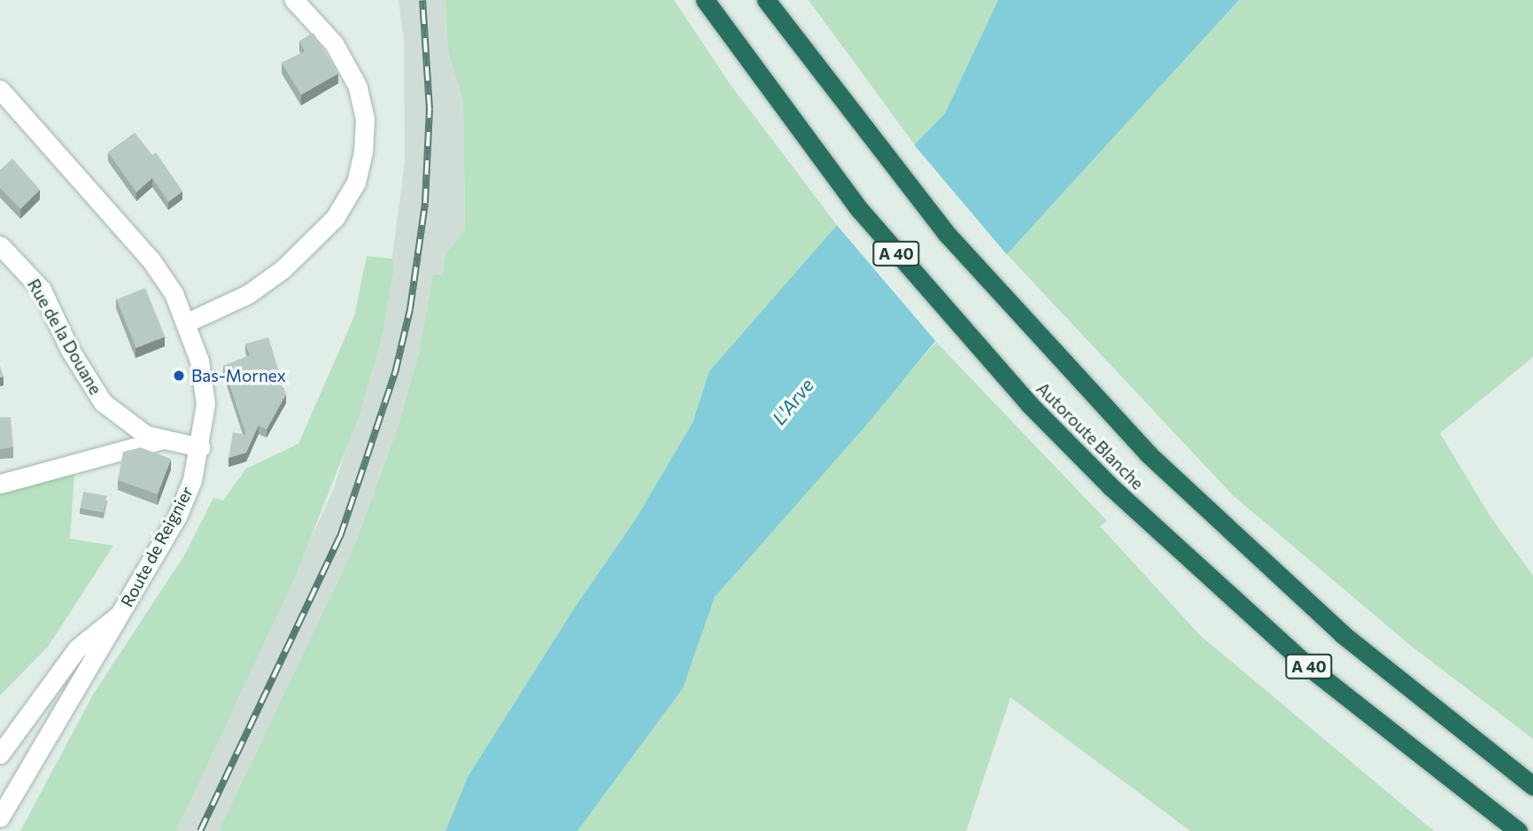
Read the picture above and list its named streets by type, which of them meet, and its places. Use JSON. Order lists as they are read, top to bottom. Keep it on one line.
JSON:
{"streets":{"highway":["A 40","Autoroute Blanche"],"main road":["Rue de la Douane","Route de Reignier"]},"crossings":[["Rue de la Douane","Route de Reignier"]],"water":["L'Arve"],"places":["Bas-Mornex"]}
